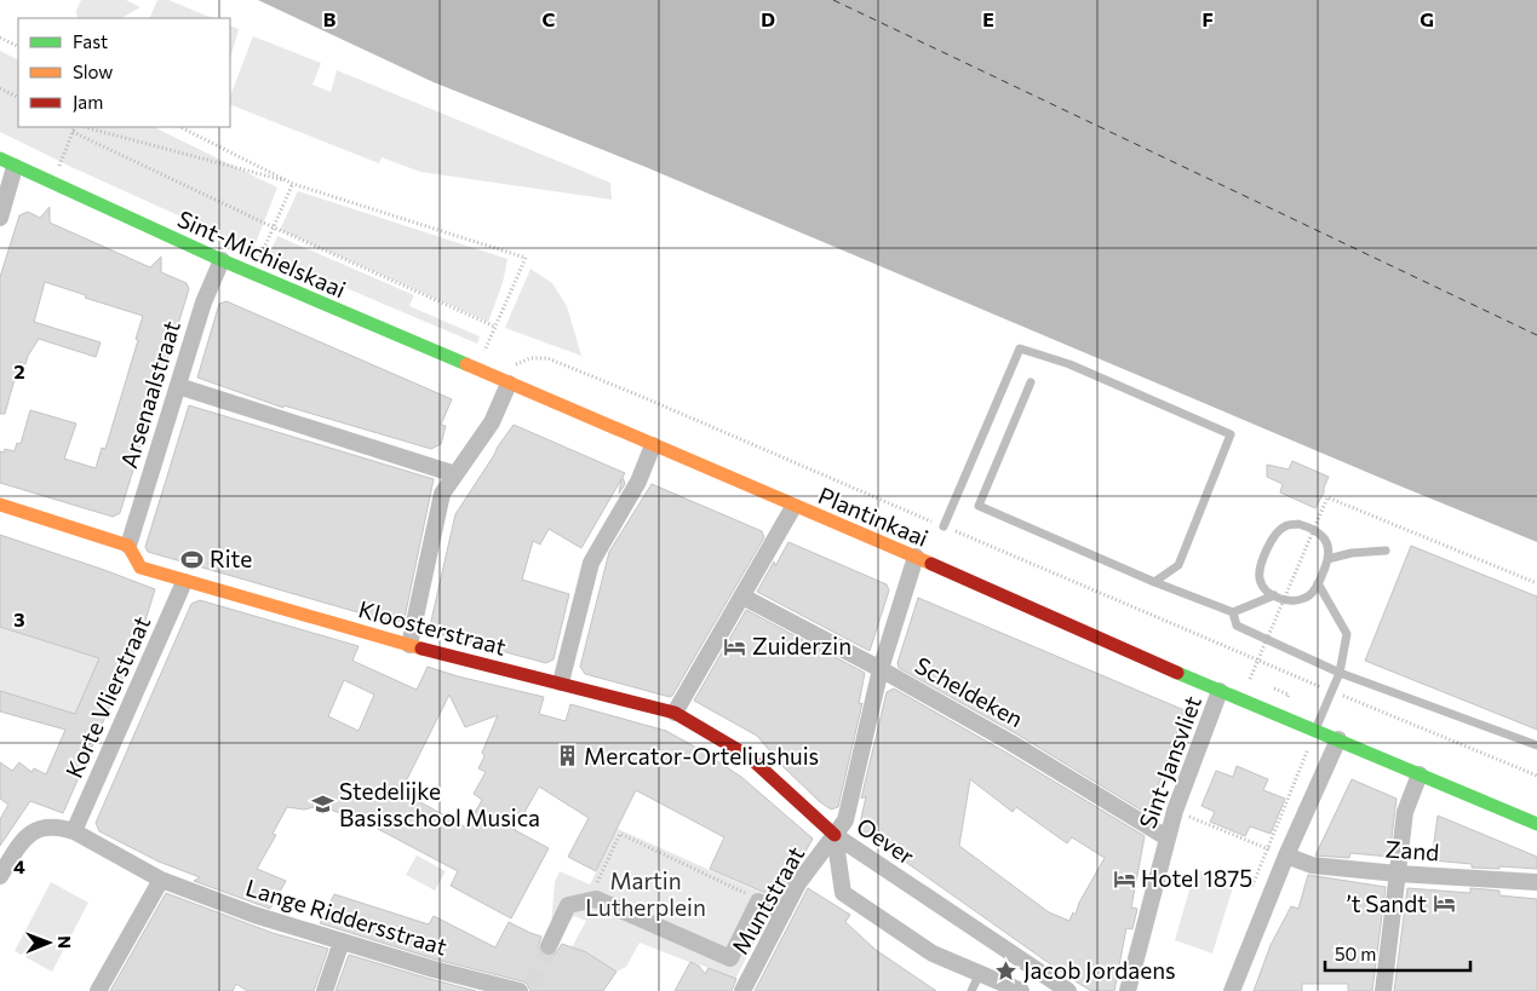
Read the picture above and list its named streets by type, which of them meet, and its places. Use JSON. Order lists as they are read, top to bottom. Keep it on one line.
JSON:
{"streets":{"street":["Sint-Michielskaai","Arsenaalstraat","Plantinkaai","Kloosterstraat","Scheldeken","Korte Vlierstraat","Sint-Jansvliet","Oever","Zand","Muntstraat","Lange Riddersstraat"]},"crossings":[["Sint-Michielskaai","Arsenaalstraat"],["Sint-Michielskaai","Plantinkaai"],["Arsenaalstraat","Kloosterstraat"],["Plantinkaai","Sint-Jansvliet"],["Plantinkaai","Muntstraat"],["Kloosterstraat","Korte Vlierstraat"],["Kloosterstraat","Oever"],["Kloosterstraat","Muntstraat"],["Scheldeken","Sint-Jansvliet"],["Scheldeken","Muntstraat"],["Korte Vlierstraat","Lange Riddersstraat"],["Oever","Muntstraat"]],"parks":["Martin Lutherplein"],"places":{"sports":["Rite"],"hotel":["Zuiderzin","Hotel 1875","’t Sandt"],"building":["Mercator-Orteliushuis"],"school or university":["Stedelijke Basisschool Musica"],"place":["Jacob Jordaens"]},"legend":["Fast","Slow","Jam"],"scale_bar":"50 m","north":"right","grid":{"columns":["B","C","D","E","F","G"],"rows":["2","3","4"]}}
